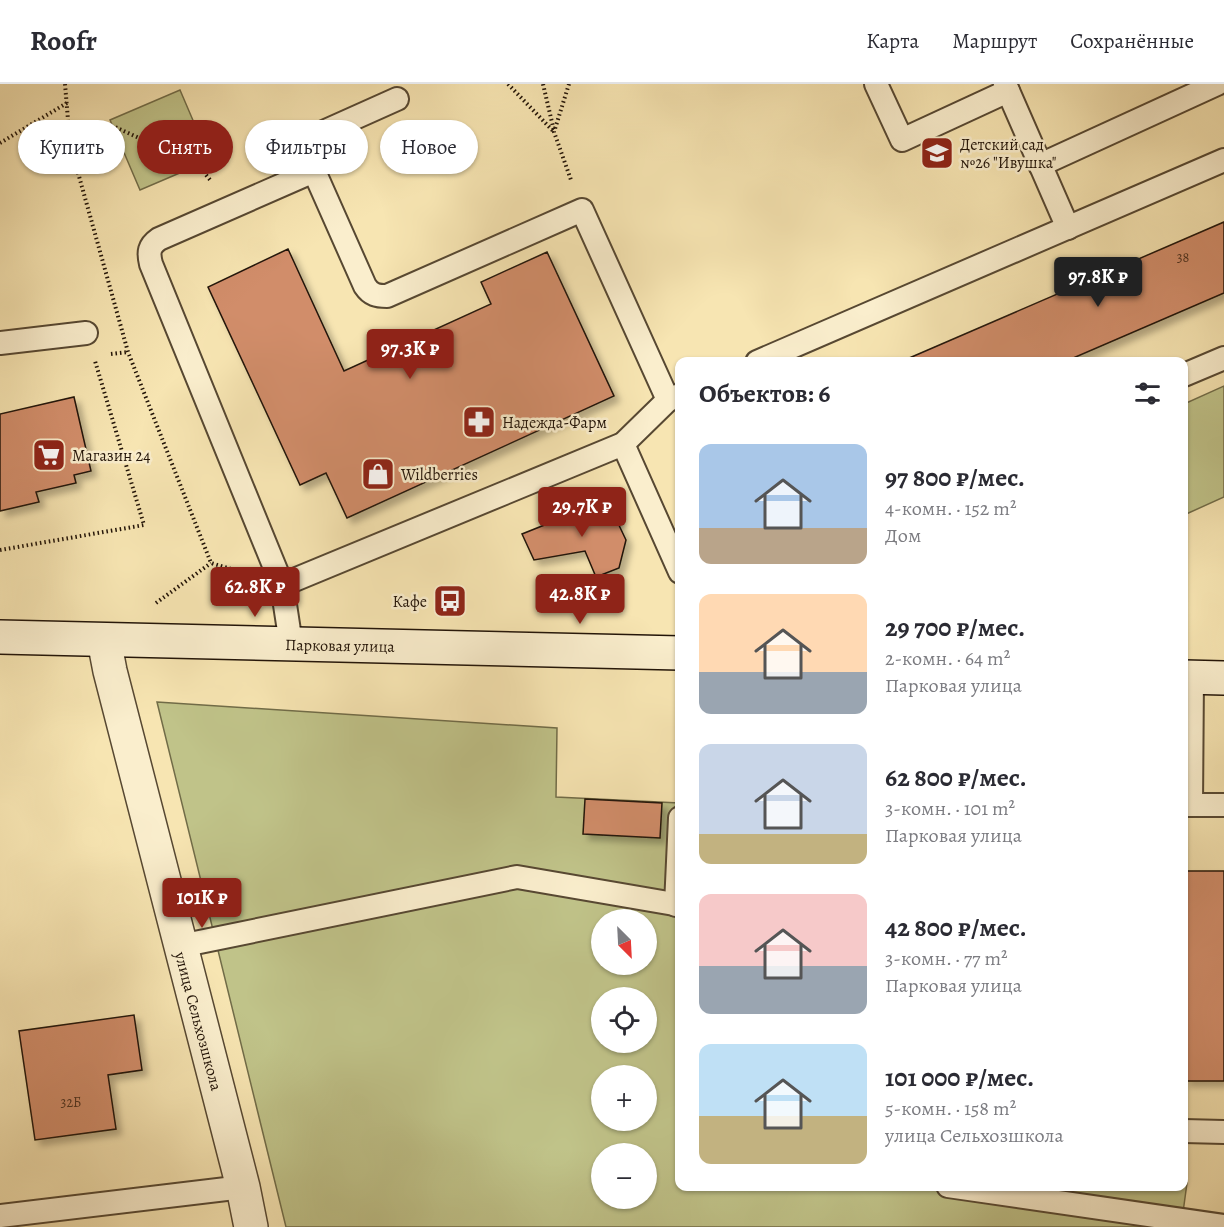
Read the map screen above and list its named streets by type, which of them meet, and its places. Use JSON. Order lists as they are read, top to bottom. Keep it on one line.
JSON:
{"streets":{"street":["Парковая улица","улица Сельхозшкола"]},"crossings":[["Парковая улица","улица Сельхозшкола"]],"places":{"school or university":["Детский сад №26 \"Ивушка\""],"pharmacy":["Надежда-Фарм"],"supermarket":["Магазин 24"],"shop":["Wildberries"],"bus stop":["Кафе"]},"house_numbers":["38","32Б"],"north":"bottom right","page":{"header":"Roofr","nav":["Карта","Маршрут","Сохранённые"],"chip":["Купить","Снять","Фильтры","Новое"],"price":["97.8K ₽","97.3K ₽","29.7K ₽","62.8K ₽","42.8K ₽","101K ₽"],"heading":"Объектов: 6","list":[{"name":"97 800 ₽/мес.","note":"4-комн. · 152 m² · Дом"},{"name":"29 700 ₽/мес.","note":"2-комн. · 64 m² · Парковая улица"},{"name":"62 800 ₽/мес.","note":"3-комн. · 101 m² · Парковая улица"},{"name":"42 800 ₽/мес.","note":"3-комн. · 77 m² · Парковая улица"},{"name":"101 000 ₽/мес.","note":"5-комн. · 158 m² · улица Сельхозшкола"}],"map_buttons":["+","−"]}}
